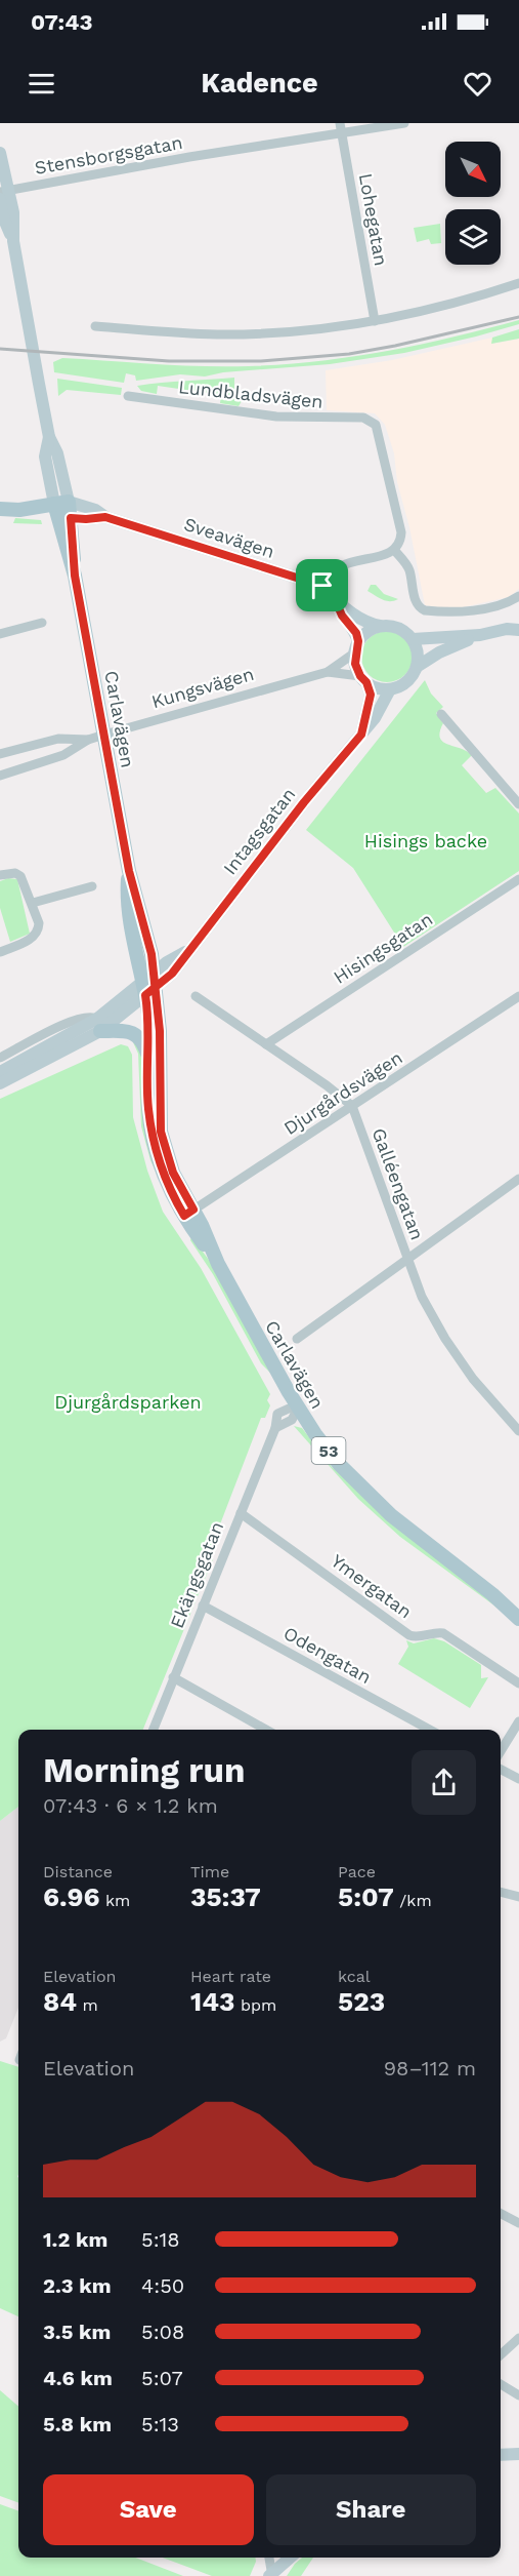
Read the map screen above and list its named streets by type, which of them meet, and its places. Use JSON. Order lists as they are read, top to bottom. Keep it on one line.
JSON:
{"streets":{"main road":["Sveavägen","Carlavägen","53"],"street":["Stensborgsgatan","Lohegatan","Lundbladsvägen","Kungsvägen","Intagsgatan","Hisingsgatan","Djurgårdsvägen","Galléengatan","Ekängsgatan","Ymergatan","Odengatan"]},"crossings":[["Stensborgsgatan","Lohegatan"],["Stensborgsgatan","Carlavägen"],["Sveavägen","Carlavägen"],["Kungsvägen","Carlavägen"],["Kungsvägen","Intagsgatan"],["Carlavägen","Intagsgatan"],["Carlavägen","Djurgårdsvägen"],["Carlavägen","Ekängsgatan"],["Djurgårdsvägen","Galléengatan"],["Ekängsgatan","Ymergatan"],["Ekängsgatan","Odengatan"]],"parks":["Hisings backe","Djurgårdsparken"],"north":"bottom right","page":{"status":"07:43","header":"Kadence","heading":["Morning run","07:43 · 6 × 1.2 km"],"stats":[["Distance","6.96 km"],["Time","35:37"],["Pace","5:07 /km"],["Elevation","84 m"],["Heart rate","143 bpm"],["kcal","523"]],"chart":["Elevation","98–112 m"],"list":[{"name":"1.2 km","note":"5:18"},{"name":"2.3 km","note":"4:50"},{"name":"3.5 km","note":"5:08"},{"name":"4.6 km","note":"5:07"},{"name":"5.8 km","note":"5:13"}],"buttons":["Save","Share"]}}
